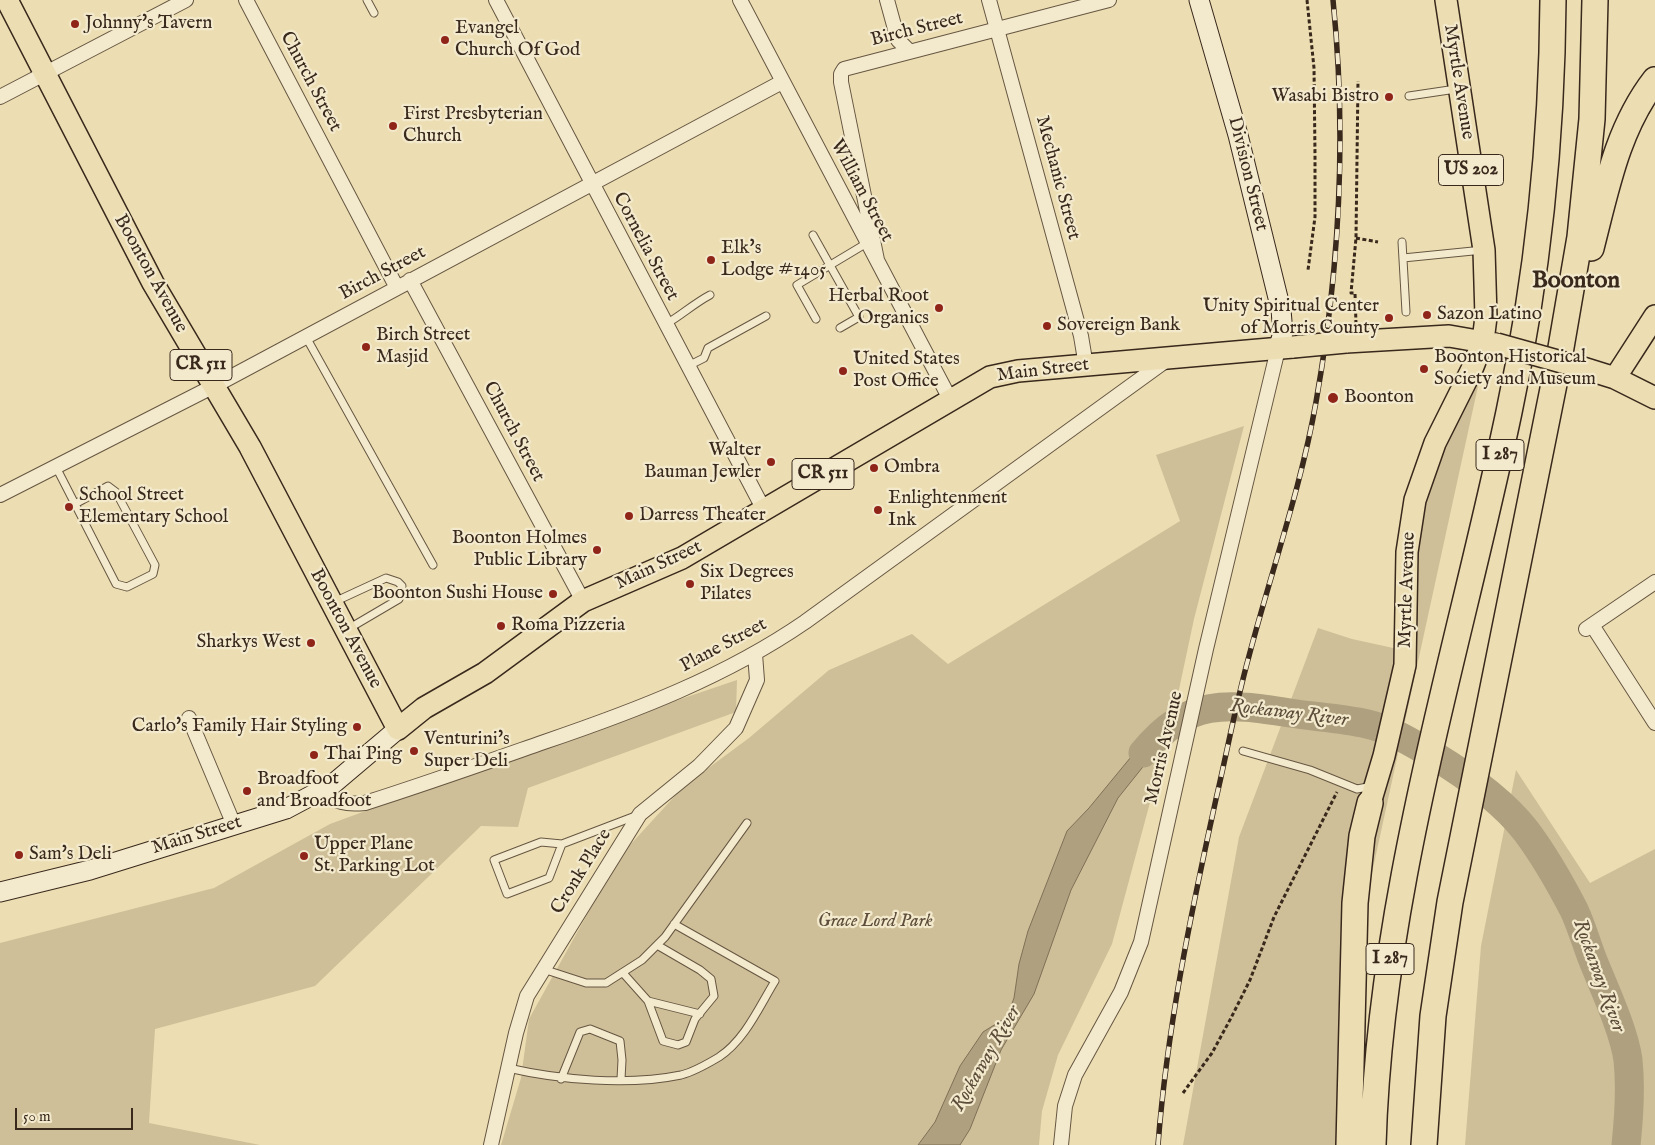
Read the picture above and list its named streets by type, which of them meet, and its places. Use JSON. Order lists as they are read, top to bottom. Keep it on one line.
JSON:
{"streets":{"highway":["I 287"],"main road":["Myrtle Avenue","US 202","Boonton Avenue","CR 511","Main Street"],"street":["Birch Street","Church Street","Division Street","Mechanic Street","William Street","Cornelia Street","Plane Street","Morris Avenue","Cronk Place"]},"crossings":[["Birch Street","Church Street"],["Birch Street","Mechanic Street"],["Birch Street","William Street"],["Birch Street","Cornelia Street"],["Birch Street","Boonton Avenue"],["Church Street","Main Street"],["Myrtle Avenue","Main Street"],["Division Street","Main Street"],["Division Street","Morris Avenue"],["Mechanic Street","Main Street"],["William Street","Main Street"],["Cornelia Street","Main Street"],["Boonton Avenue","Main Street"],["Main Street","Plane Street"],["Main Street","Morris Avenue"],["Plane Street","Cronk Place"]],"districts":["Boonton"],"water":["Rockaway River"],"parks":["Grace Lord Park"],"places":["Johnny's Tavern","Evangel Church Of God","Wasabi Bistro","First Presbyterian Church","Elk's Lodge #1405","Herbal Root Organics","Sazon Latino","Unity Spiritual Center of Morris County","Sovereign Bank","Birch Street Masjid","Boonton Historical Society and Museum","United States Post Office","Boonton","Walter Bauman Jewler","Ombra","School Street Elementary School","Enlightenment Ink","Darress Theater","Boonton Holmes Public Library","Six Degrees Pilates","Boonton Sushi House","Roma Pizzeria","Sharkys West","Carlo's Family Hair Styling","Venturini's Super Deli","Thai Ping","Broadfoot and Broadfoot","Sam's Deli","Upper Plane St. Parking Lot"],"scale_bar":"50 m"}
